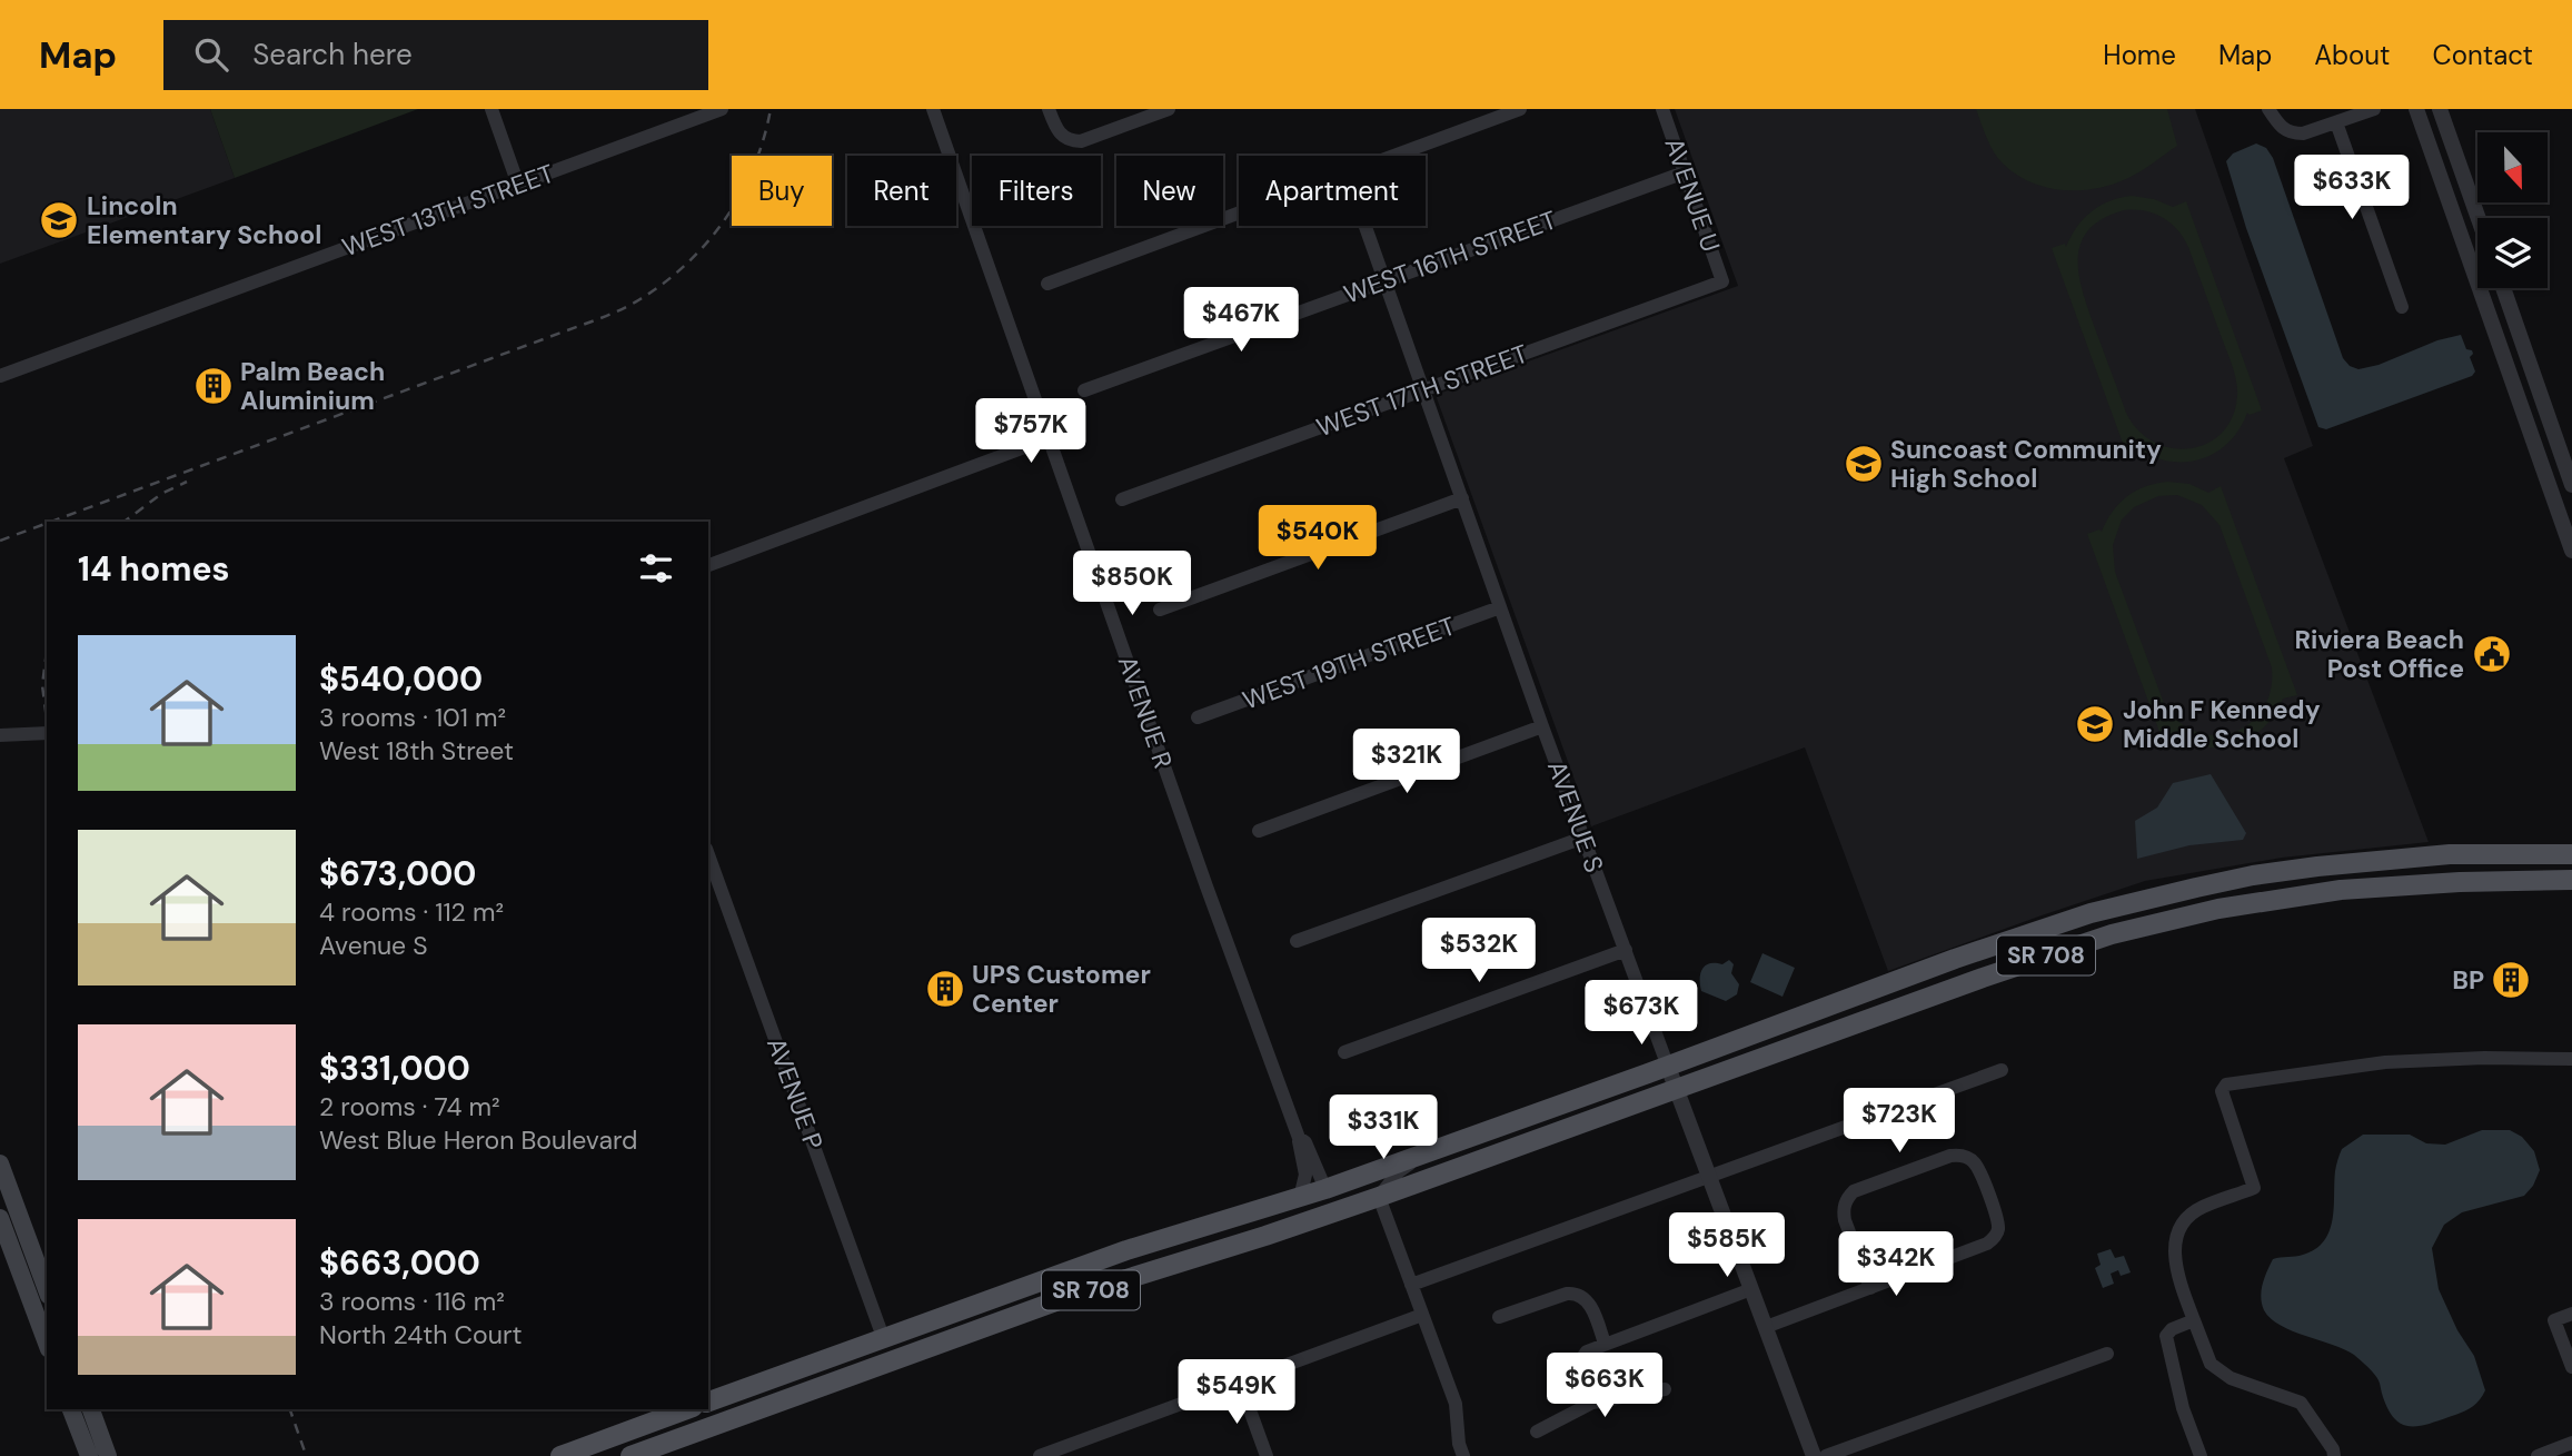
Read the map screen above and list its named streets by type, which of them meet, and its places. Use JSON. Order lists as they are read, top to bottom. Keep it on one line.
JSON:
{"streets":{"main road":["SR 708"],"street":["AVENUE U","WEST 13TH STREET","WEST 16TH STREET","WEST 17TH STREET","WEST 19TH STREET","AVENUE R","AVENUE S","AVENUE P"]},"crossings":[["AVENUE U","WEST 16TH STREET"],["AVENUE U","WEST 17TH STREET"],["WEST 16TH STREET","AVENUE S"],["WEST 17TH STREET","AVENUE S"],["WEST 19TH STREET","AVENUE S"],["AVENUE R","SR 708"],["AVENUE S","SR 708"],["SR 708","AVENUE P"]],"places":{"school or university":["Lincoln Elementary School","Suncoast Community High School","John F Kennedy Middle School"],"building":["Palm Beach Aluminium","BP","UPS Customer Center"],"public building":["Riviera Beach Post Office"]},"north":"bottom","page":{"header":"Map","search":"Search here","nav":["Home","Map","About","Contact"],"price":["$633K","$467K","$757K","$540K","$850K","$321K","$532K","$673K","$723K","$331K","$585K","$342K","$663K","$549K"],"chip":["Buy","Rent","Filters","New","Apartment"],"heading":"14 homes","list":[{"name":"$540,000","note":"3 rooms · 101 m² · West 18th Street"},{"name":"$673,000","note":"4 rooms · 112 m² · Avenue S"},{"name":"$331,000","note":"2 rooms · 74 m² · West Blue Heron Boulevard"},{"name":"$663,000","note":"3 rooms · 116 m² · North 24th Court"}]}}
